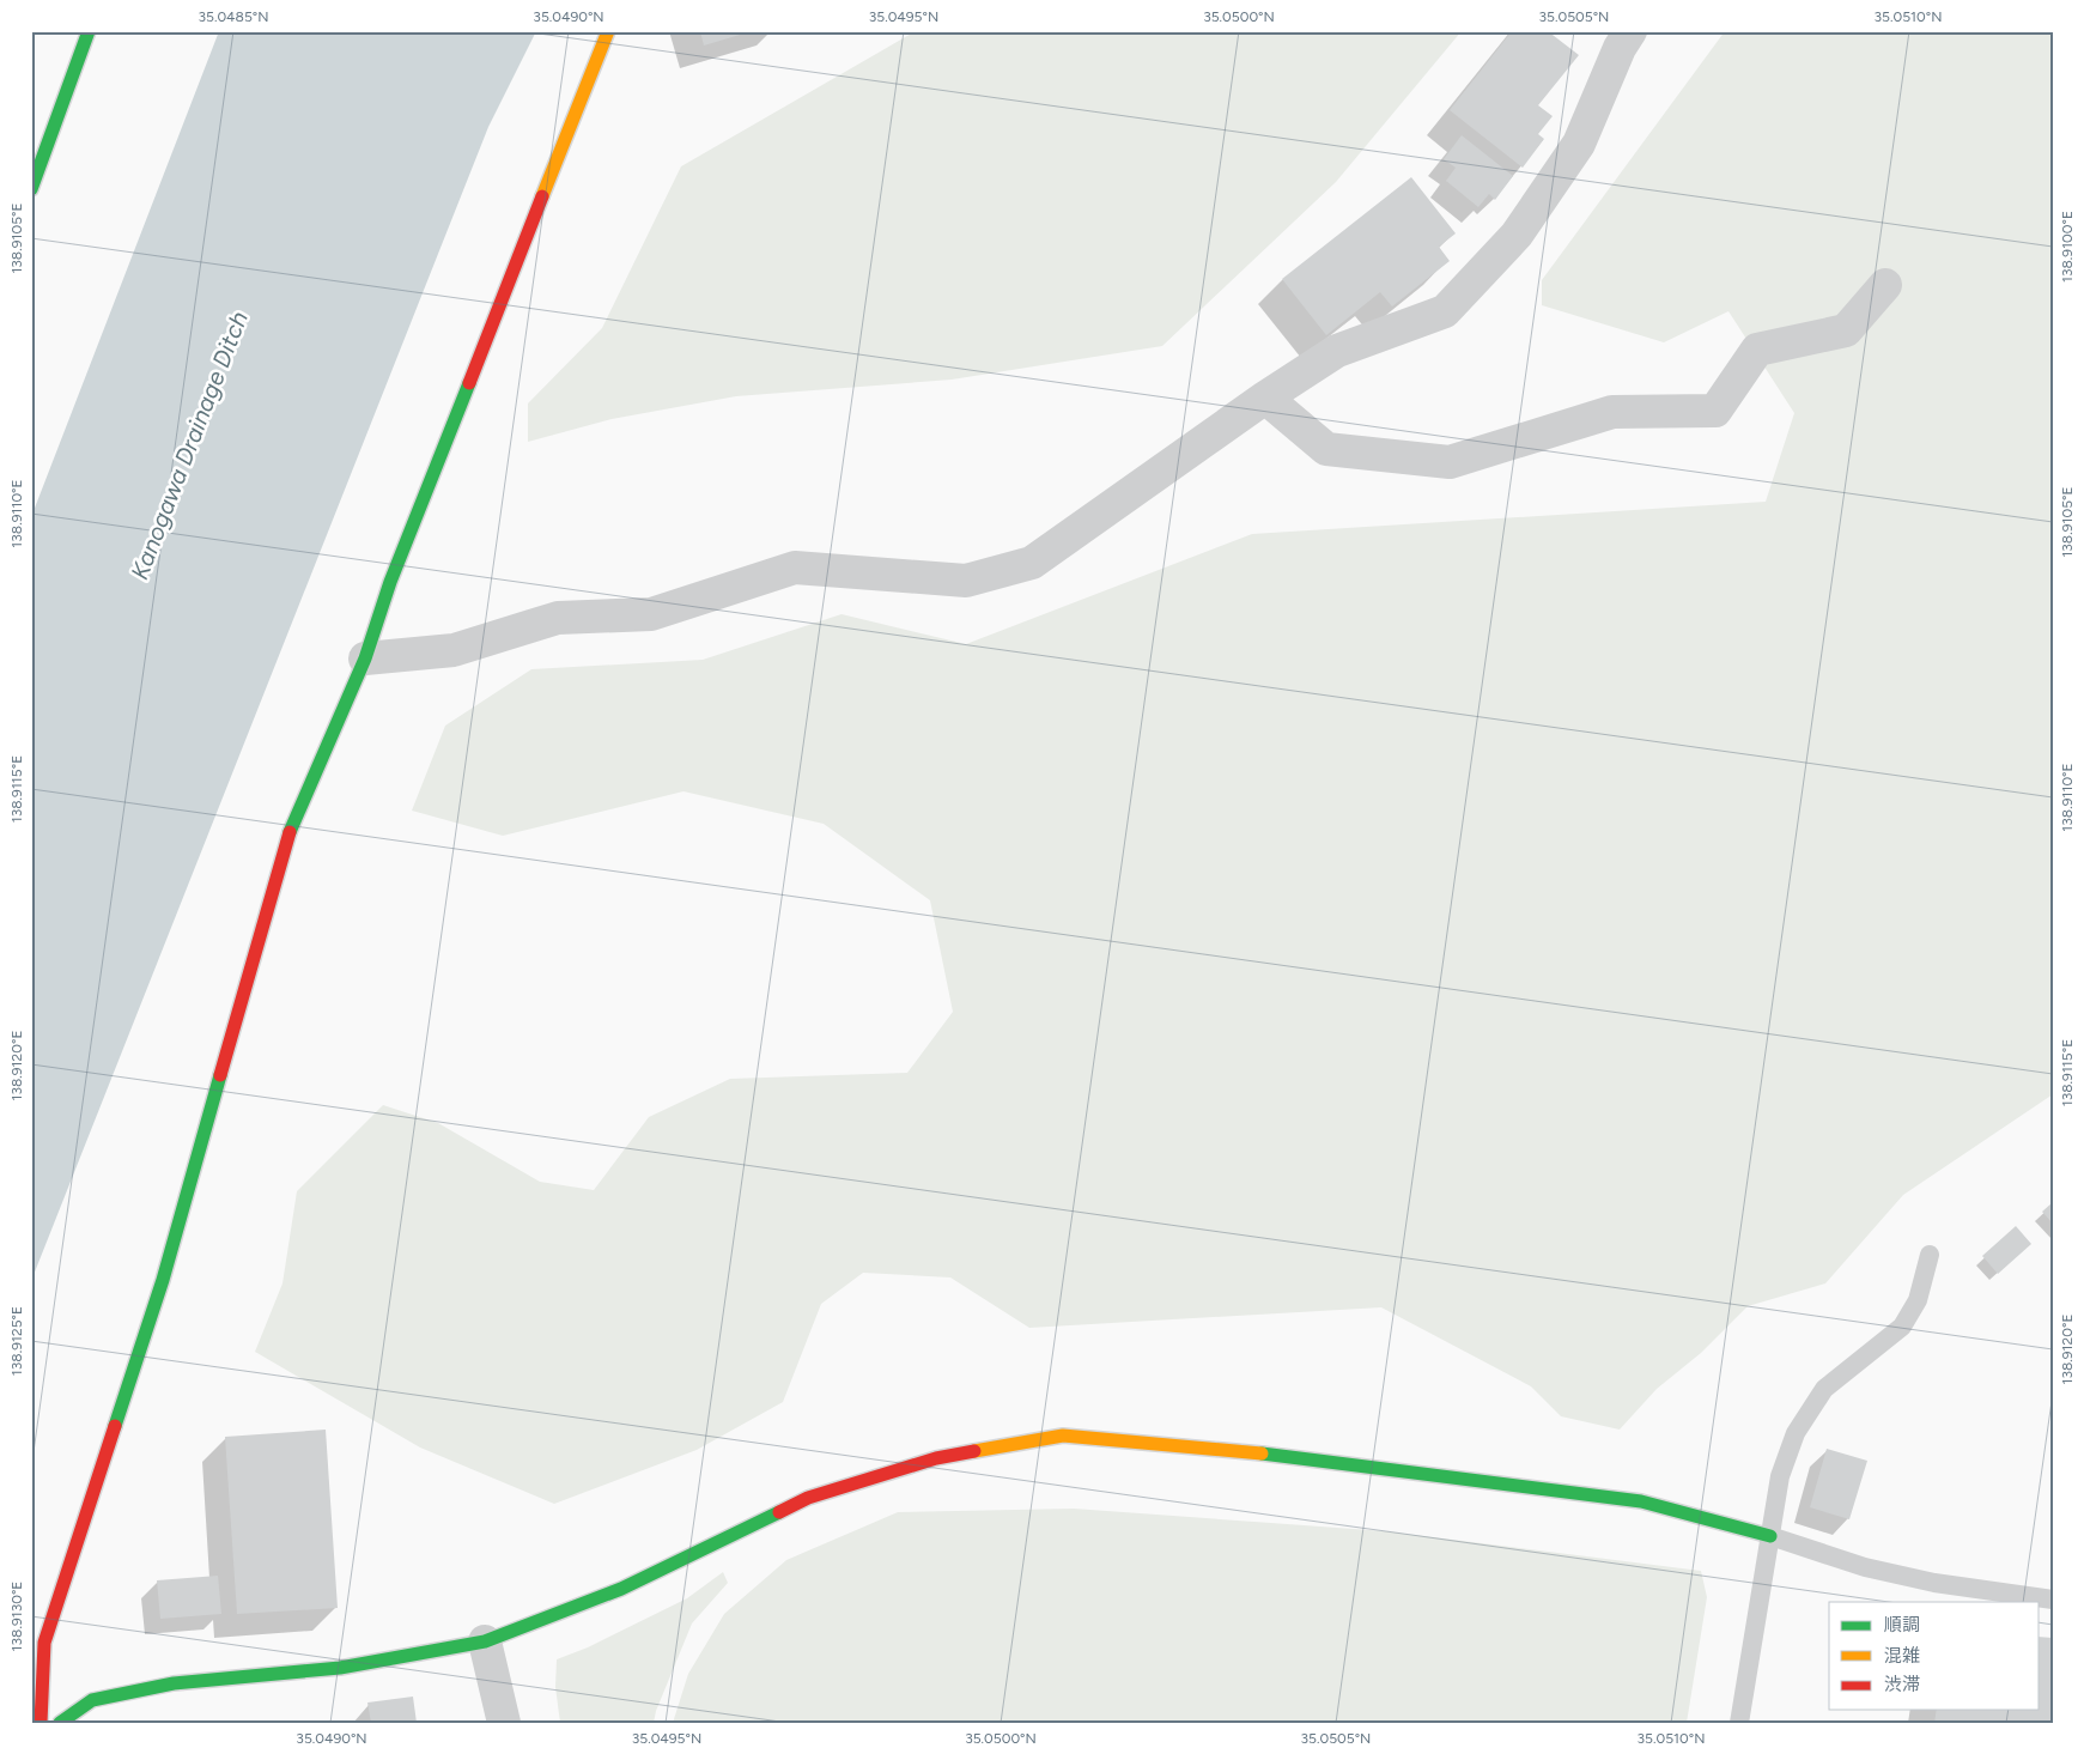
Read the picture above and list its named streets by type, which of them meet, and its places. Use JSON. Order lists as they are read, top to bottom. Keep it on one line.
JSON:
{"water":["Kanogawa Drainage Ditch"],"legend":["順調","混雑","渋滞"],"coordinates":["35.0485°N","35.0490°N","35.0495°N","35.0500°N","35.0505°N","35.0510°N","138.9105°E","138.9100°E","138.9110°E","138.9115°E","138.9120°E","138.9125°E","138.9130°E"]}
